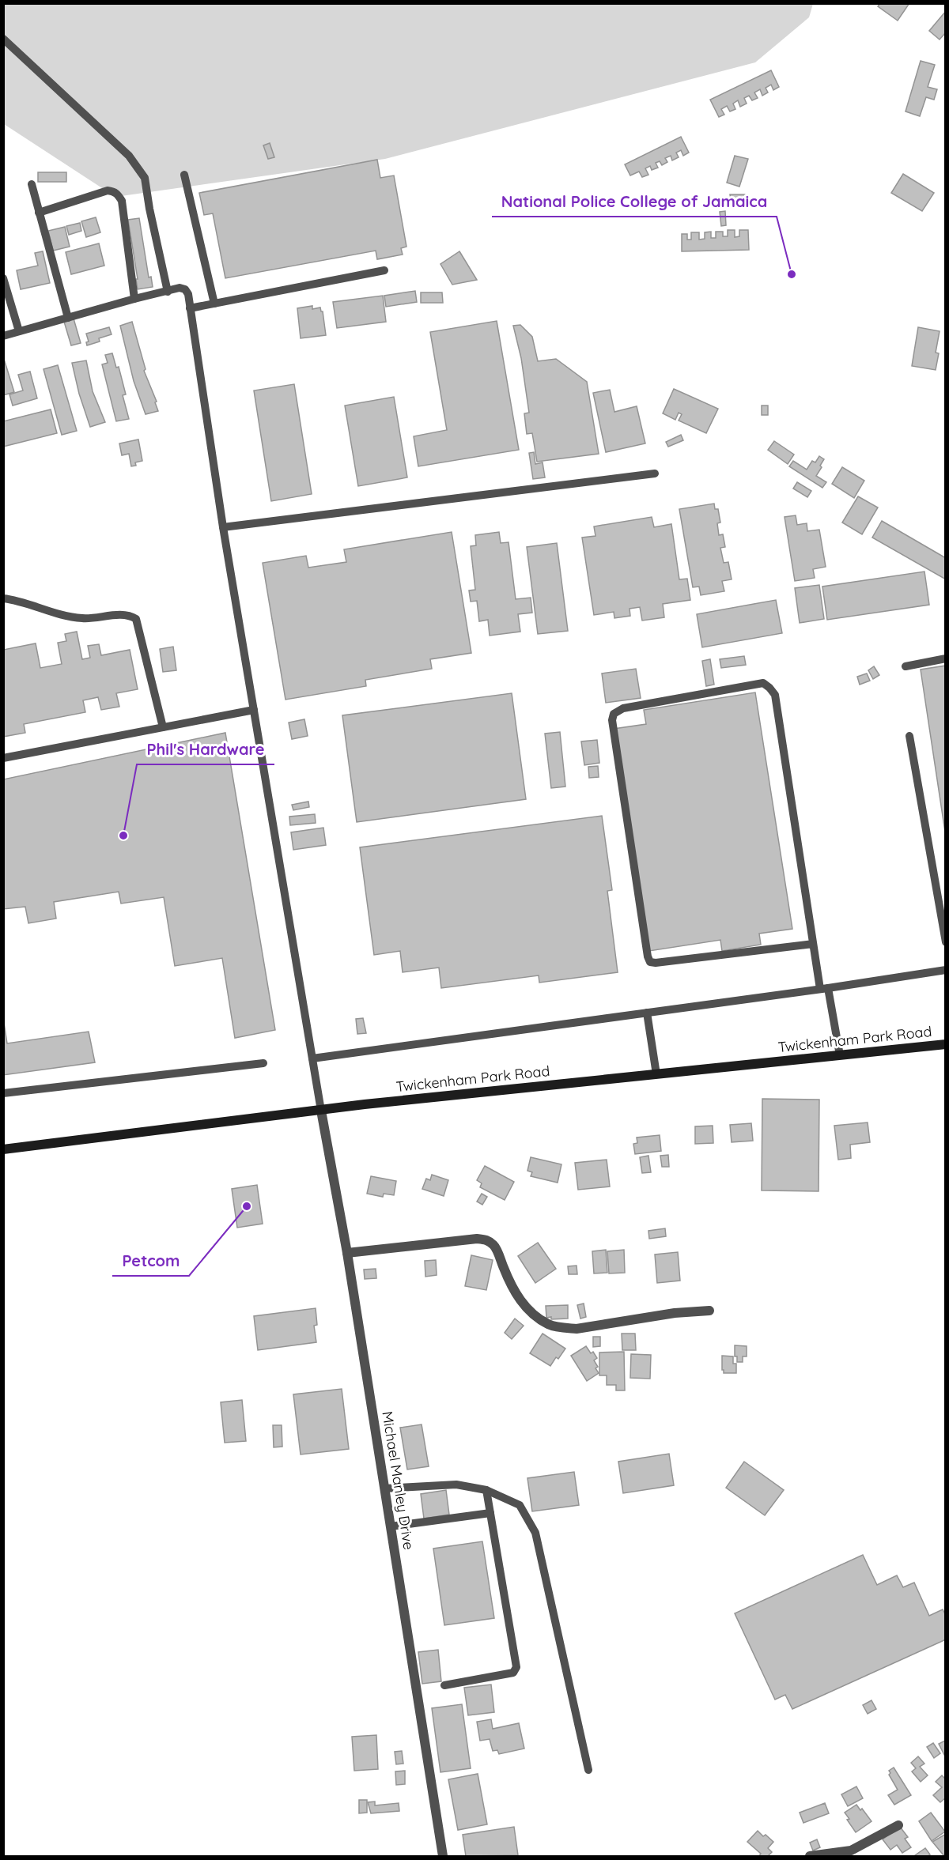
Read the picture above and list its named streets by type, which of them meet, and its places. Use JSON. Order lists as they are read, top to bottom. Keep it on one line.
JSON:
{"streets":{"main road":["Twickenham Park Road"],"street":["Michael Manley Drive"]},"crossings":[["Twickenham Park Road","Michael Manley Drive"]],"places":["National Police College of Jamaica","Phil's Hardware","Petcom"]}
